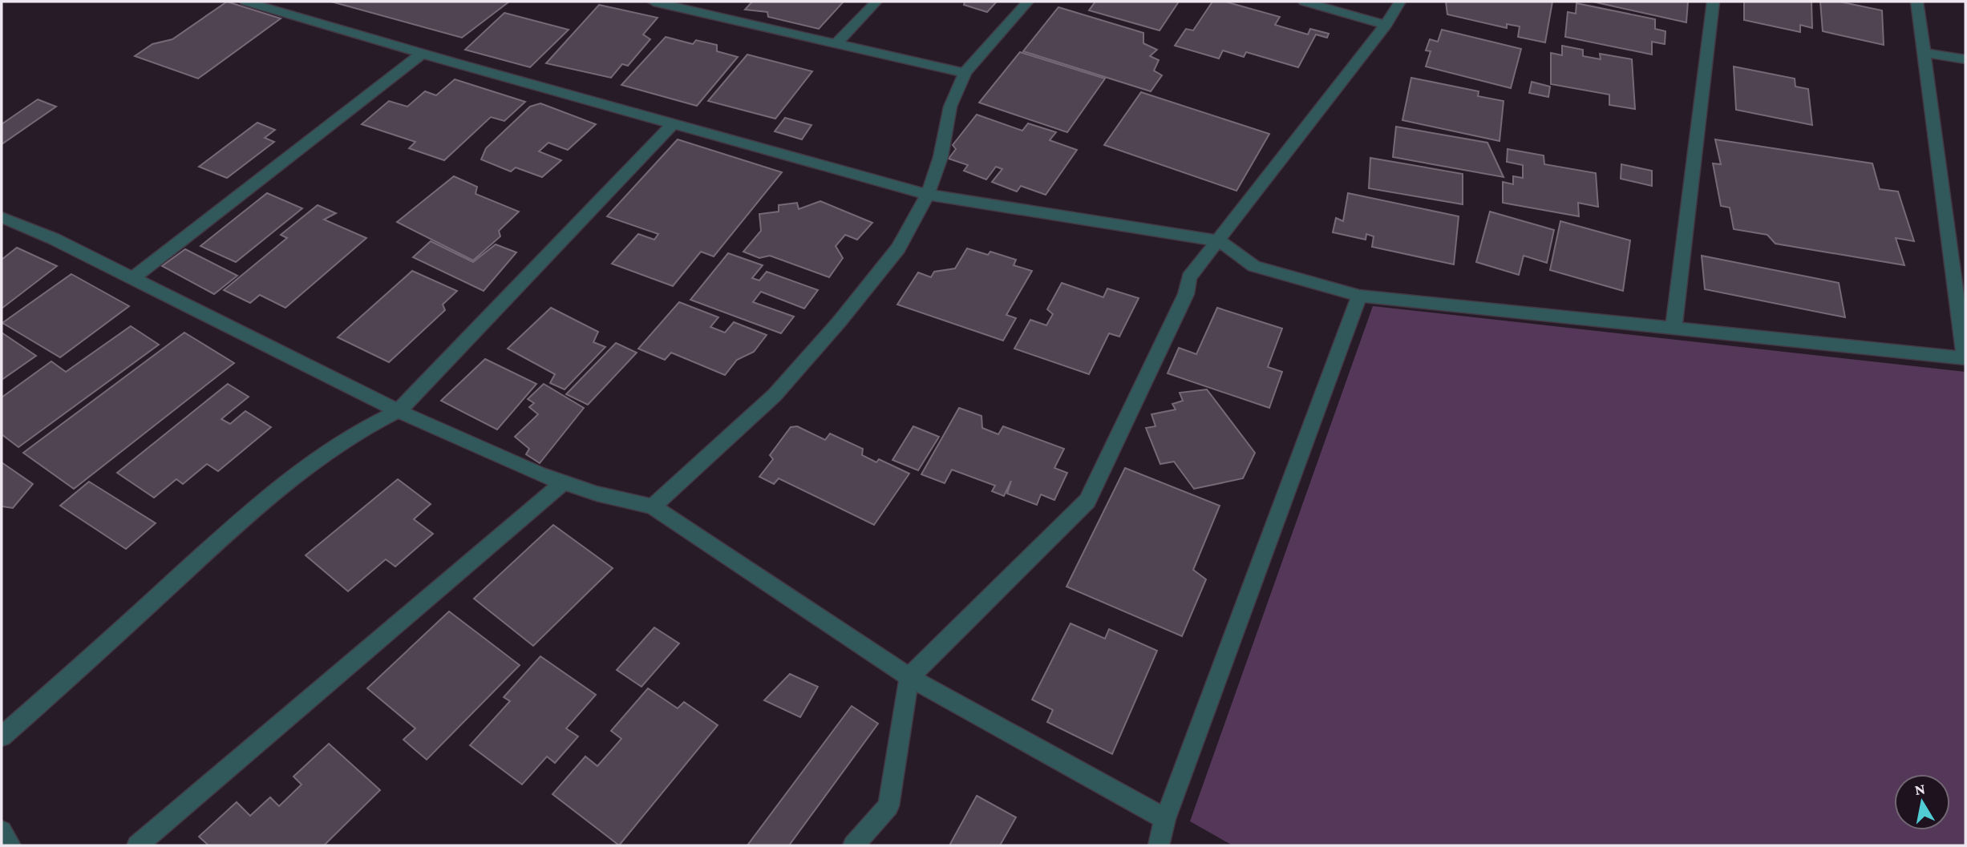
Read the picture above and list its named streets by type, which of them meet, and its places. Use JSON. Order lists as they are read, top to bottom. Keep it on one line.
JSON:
{"north":"top"}
